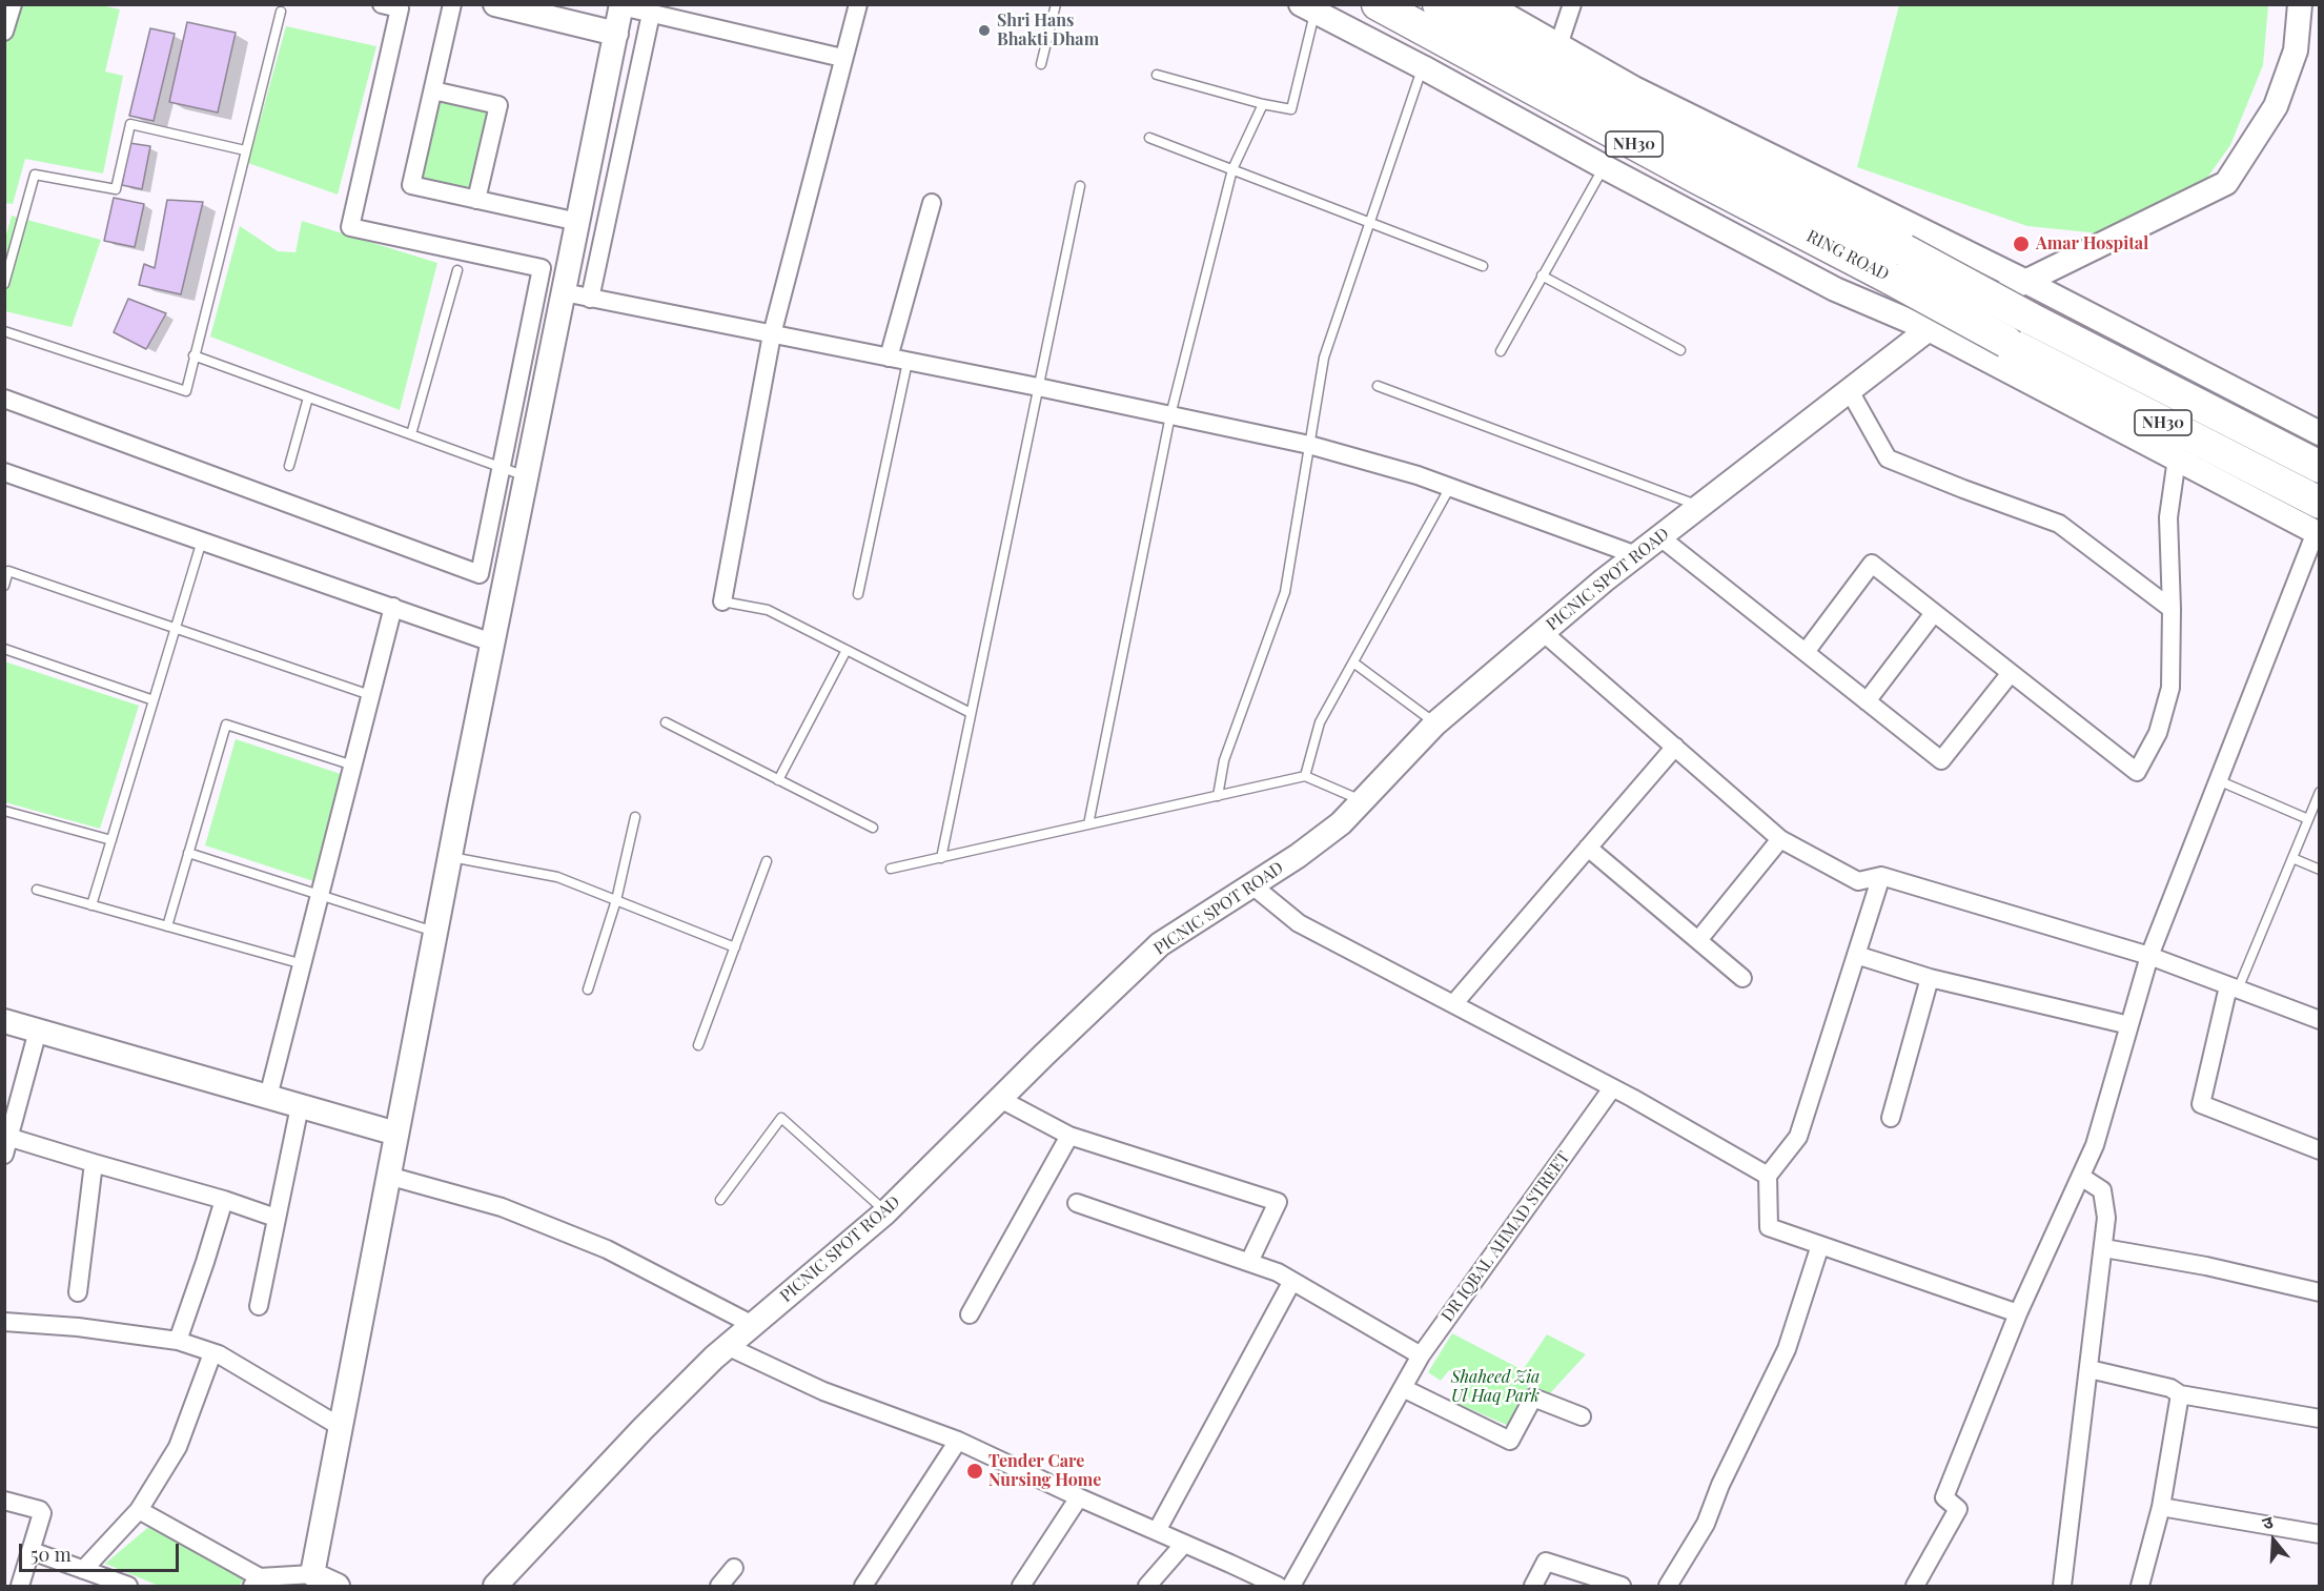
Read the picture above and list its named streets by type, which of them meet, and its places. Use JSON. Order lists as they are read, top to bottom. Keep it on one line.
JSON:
{"streets":{"highway":["NH30","RING ROAD"],"street":["PICNIC SPOT ROAD","DR IQBAL AHMAD STREET"]},"parks":["Shaheed Zia Ul Haq Park"],"places":["Shri Hans Bhakti Dham","Amar Hospital","Tender Care Nursing Home"],"scale_bar":"50 m","north":"top"}
